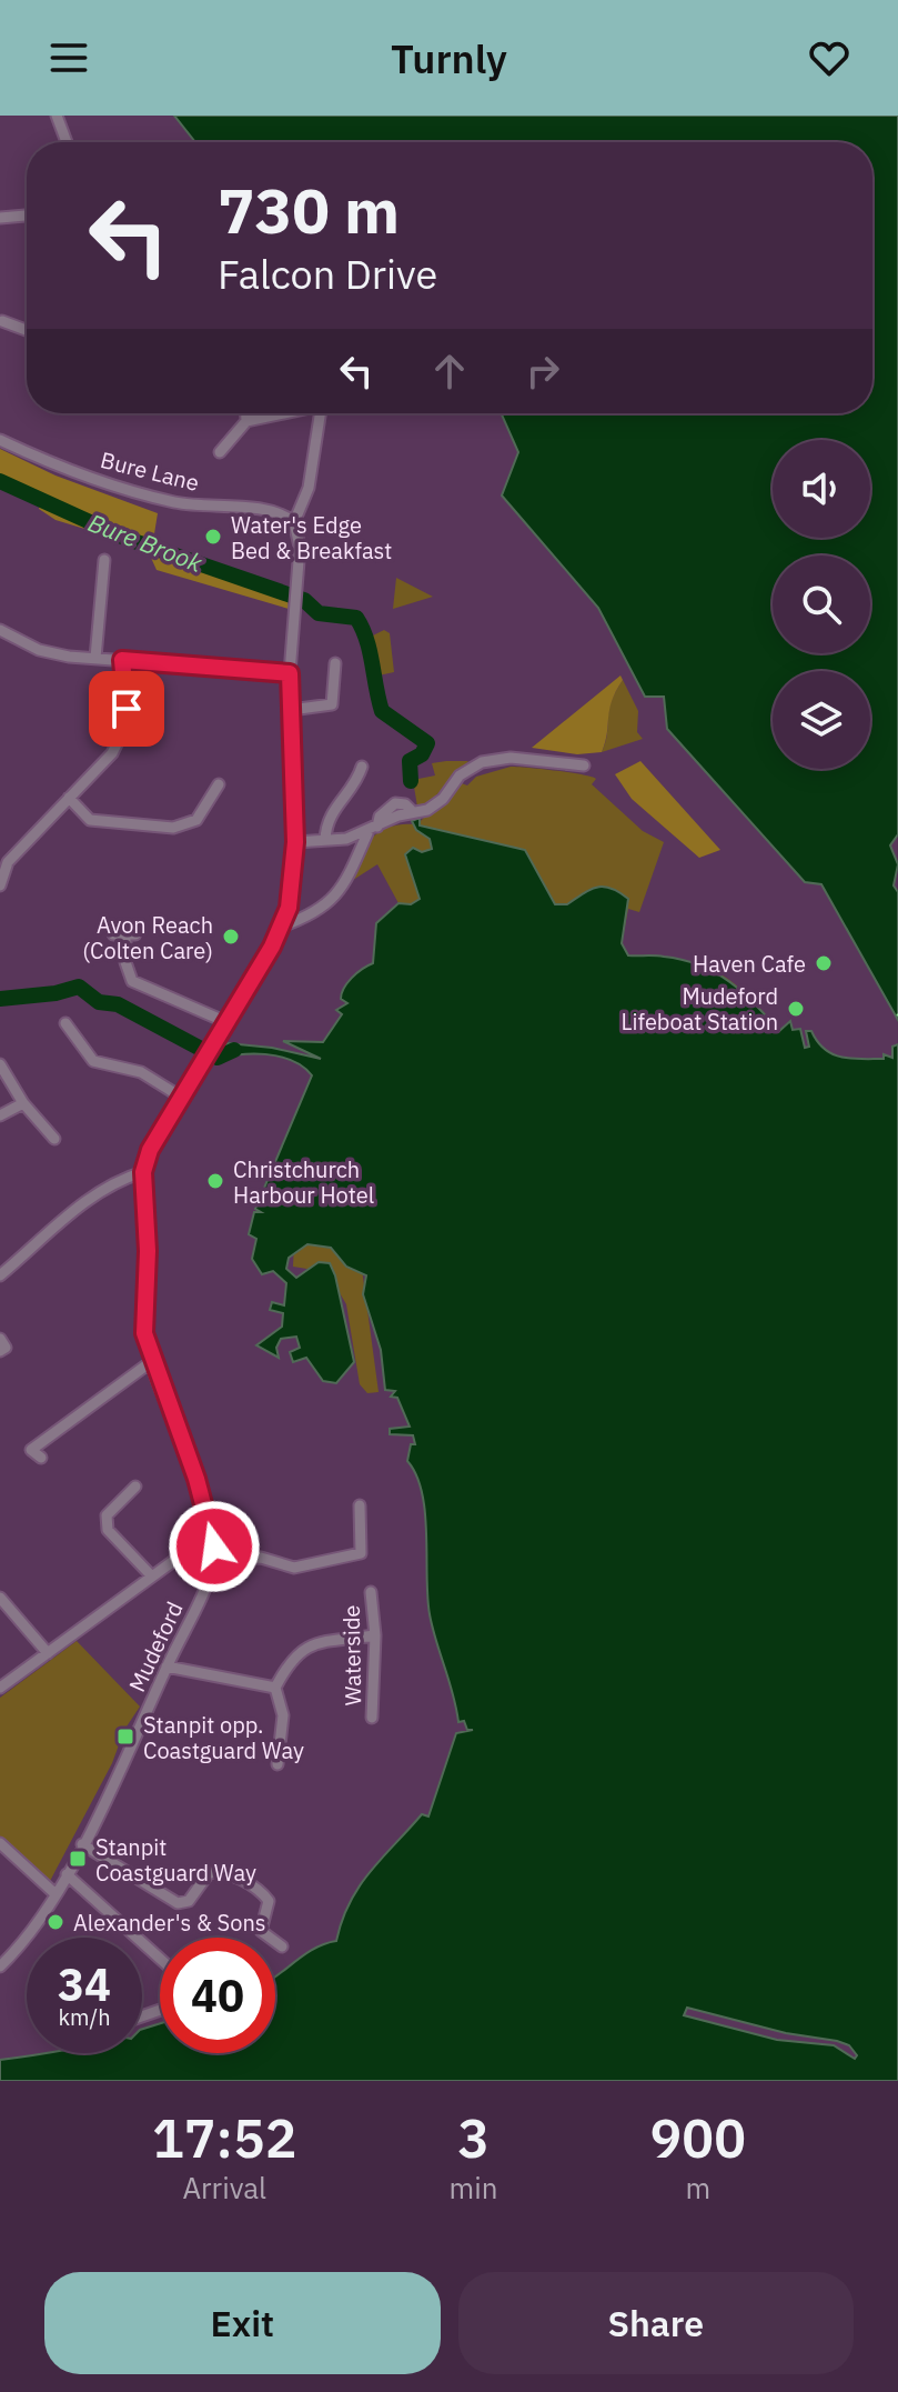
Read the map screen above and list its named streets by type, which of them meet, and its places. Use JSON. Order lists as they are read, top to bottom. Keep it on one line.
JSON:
{"streets":{"street":["Bure Lane","Mudeford","Waterside"]},"water":["Bure Brook"],"places":{"other":["Water's Edge Bed & Breakfast","Avon Reach (Colten Care)","Haven Cafe","Mudeford Lifeboat Station","Christchurch Harbour Hotel","Alexander's & Sons"],"transit":["Stanpit opp. Coastguard Way","Stanpit Coastguard Way"]},"page":{"header":"Turnly","turn":["730 m","Falcon Drive"],"speed":"34 km/h","limit":"40","eta":["17:52","Arrival","3","min","900","m"],"buttons":["Exit","Share"]}}
